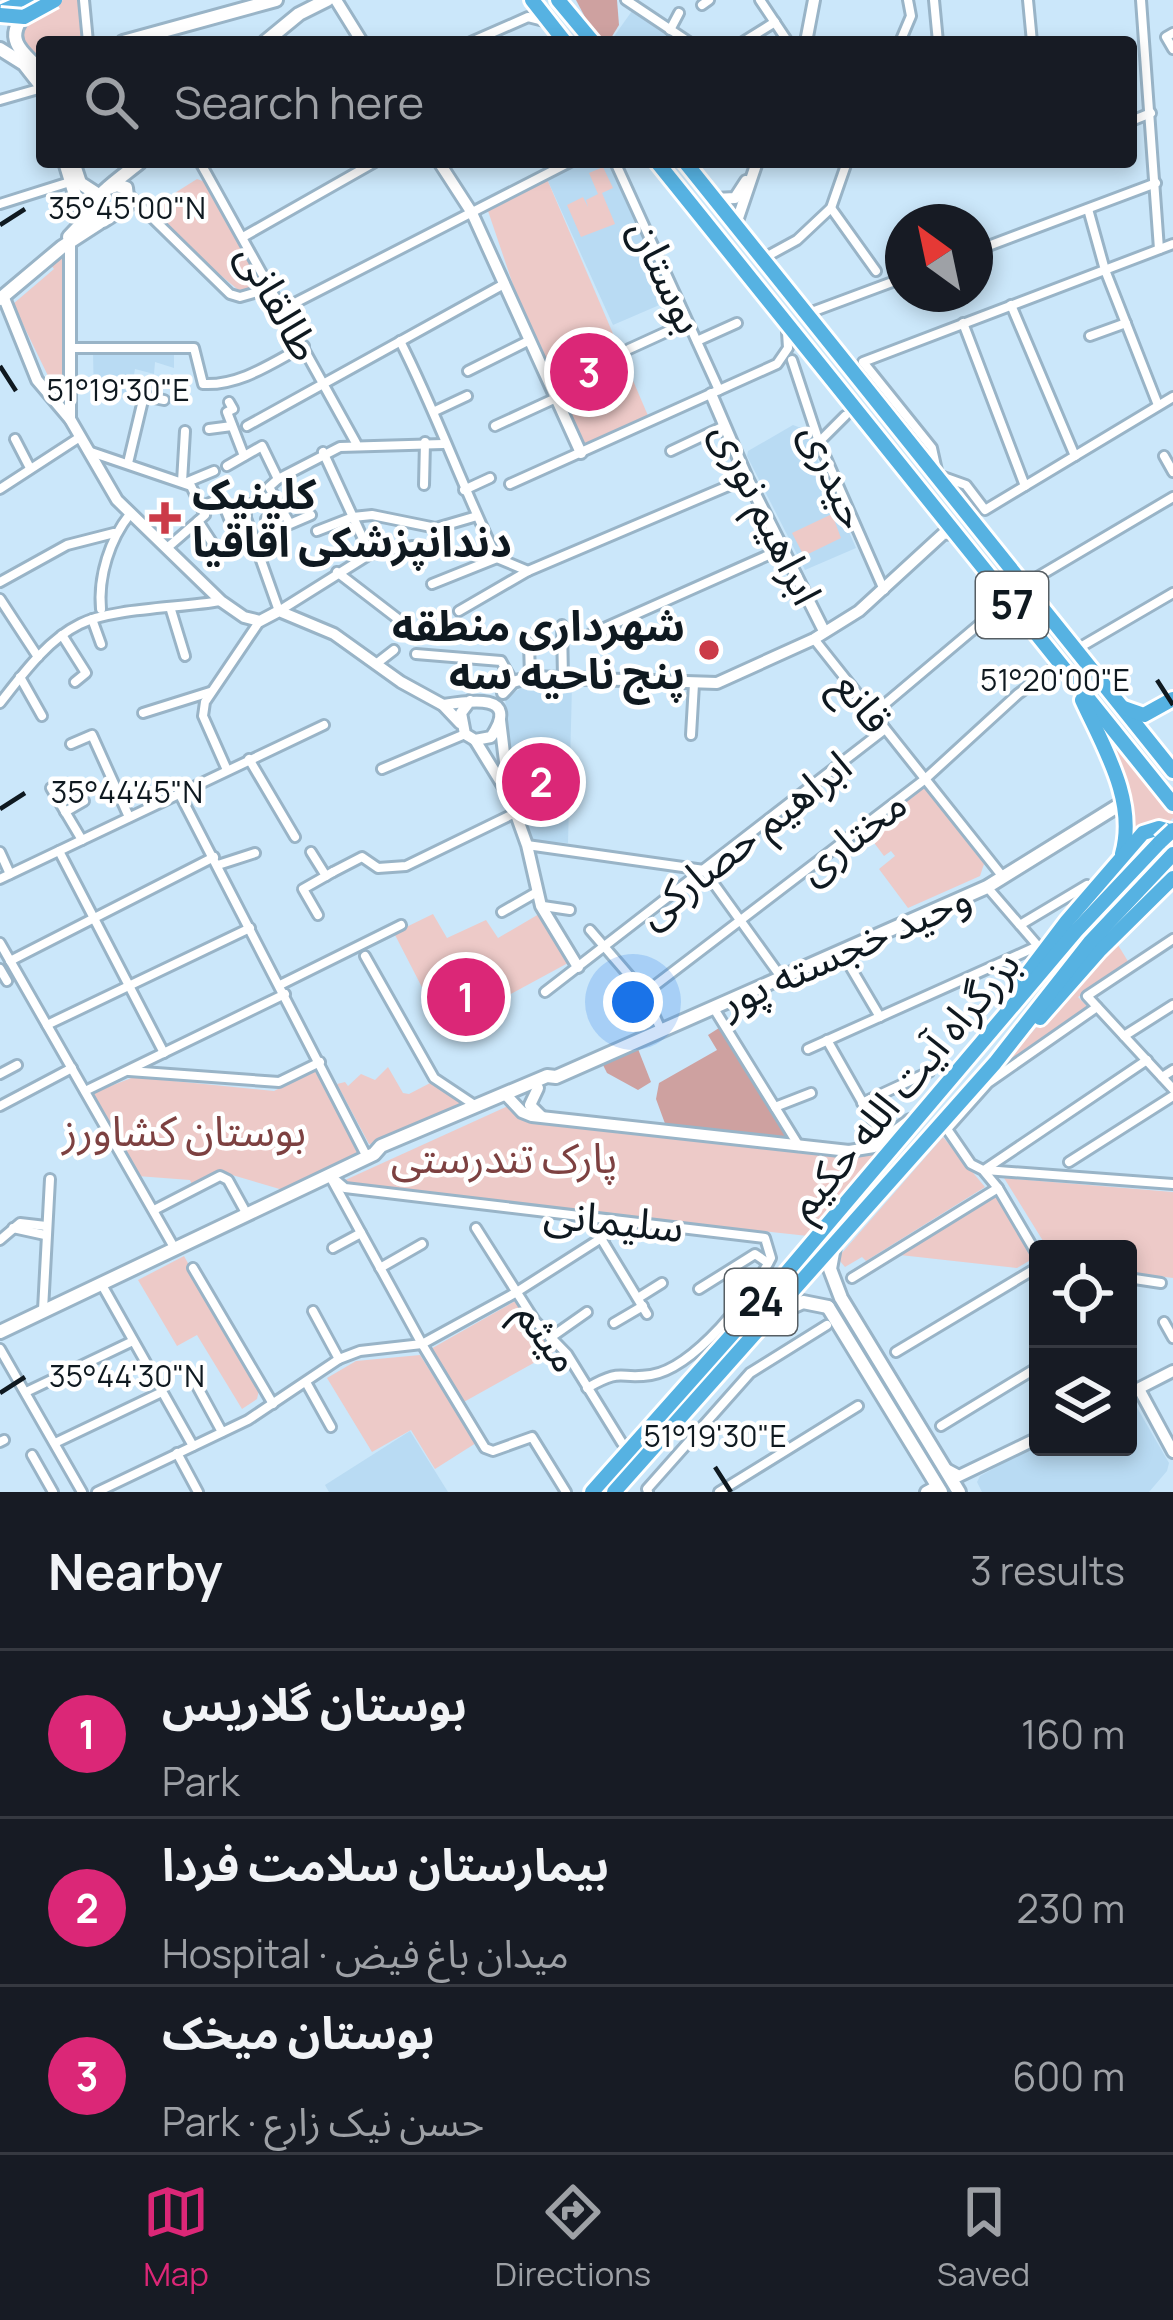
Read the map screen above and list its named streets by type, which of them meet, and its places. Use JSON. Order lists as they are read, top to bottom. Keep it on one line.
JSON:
{"streets":{"highway":["57","بزرگراه آیت الله حکیم","24"],"main road":["وحید خجسته پور"],"street":["بوستان","طالقانی","حیدری","ابراهیم نوری","قانع","مختاری","ابراهیم حصارکی","سلیمانی","میثم"]},"crossings":[["بوستان","ابراهیم نوری"],["ابراهیم نوری","قانع"],["قانع","مختاری"],["قانع","ابراهیم حصارکی"],["قانع","وحید خجسته پور"],["وحید خجسته پور","سلیمانی"]],"parks":["بوستان کشاورز","پارک تندرستی"],"places":{"health":["کلینیک دندانپزشکی اقاقیا"],"other":["شهرداری منطقه پنج ناحیه سه"]},"north":"top left","page":{"search":"Search here","pins":["3","2","1"],"heading":["Nearby","3 results"],"list":[{"mark":"1","name":"بوستان گلاریس","note":"Park","value":"160 m"},{"mark":"2","name":"بیمارستان سلامت فردا","note":"Hospital · میدان باغ فیض","value":"230 m"},{"mark":"3","name":"بوستان میخک","note":"Park · حسن نیک زارع","value":"600 m"}],"nav":["Map","Directions","Saved"]},"coordinates":["35°45'00\"N","51°19'30\"E","51°20'00\"E","35°44'45\"N","35°44'30\"N"]}
